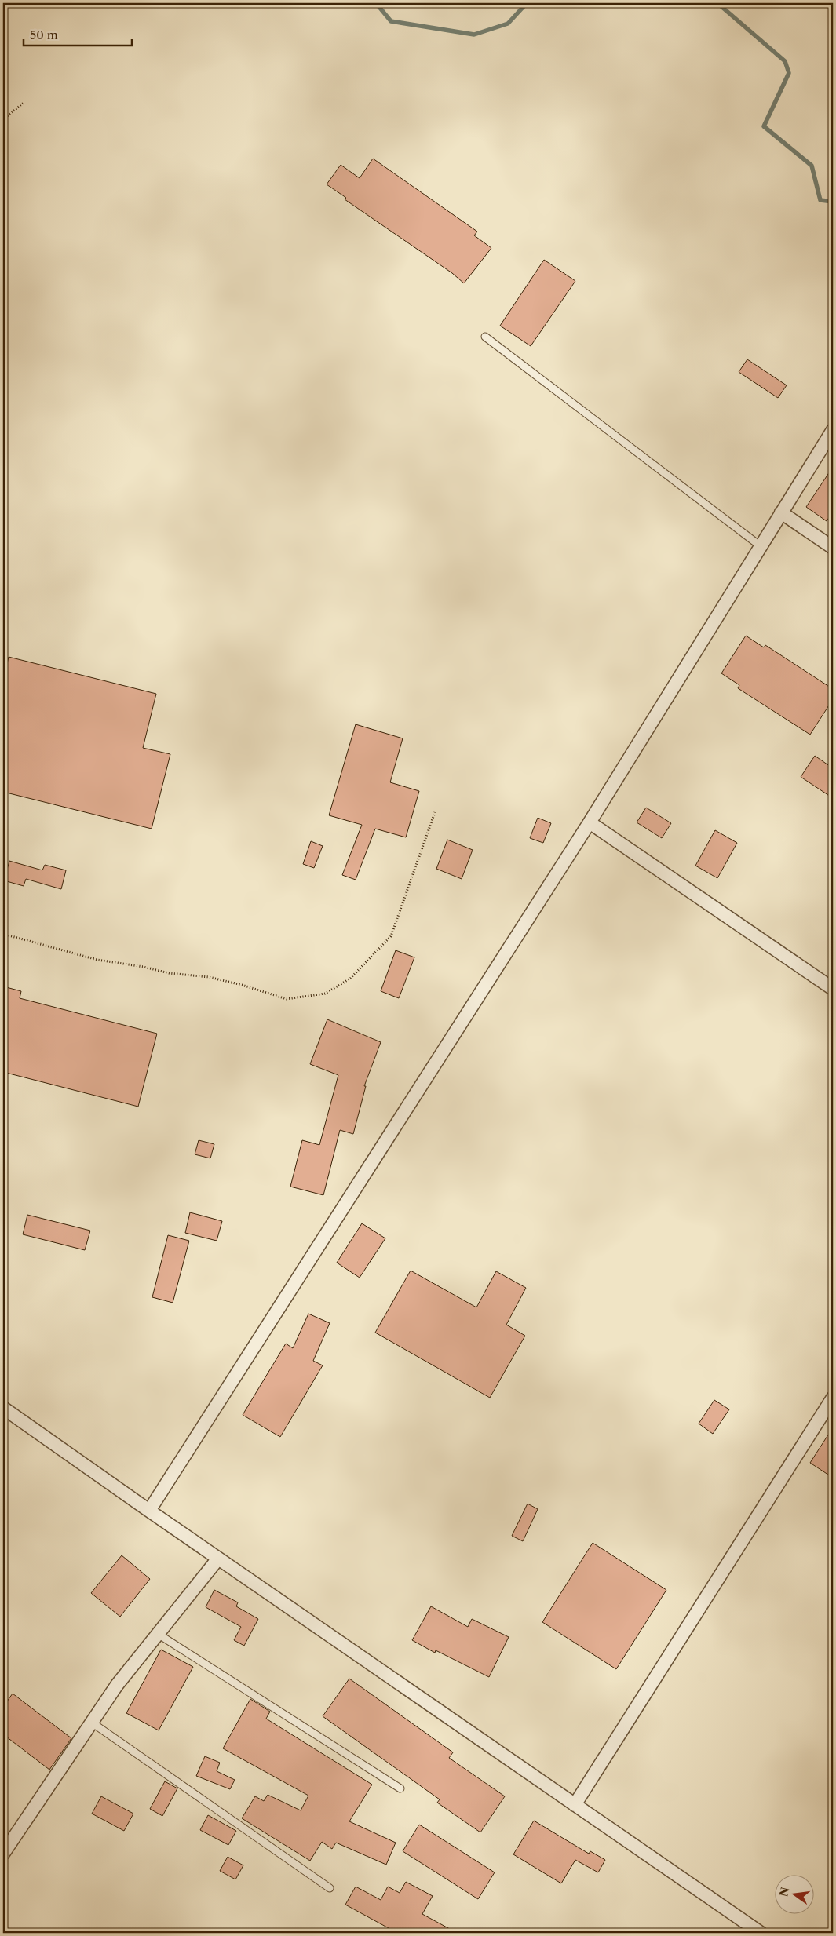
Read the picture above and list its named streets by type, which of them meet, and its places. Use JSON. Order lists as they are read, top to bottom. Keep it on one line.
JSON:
{"scale_bar":"50 m","north":"left"}
